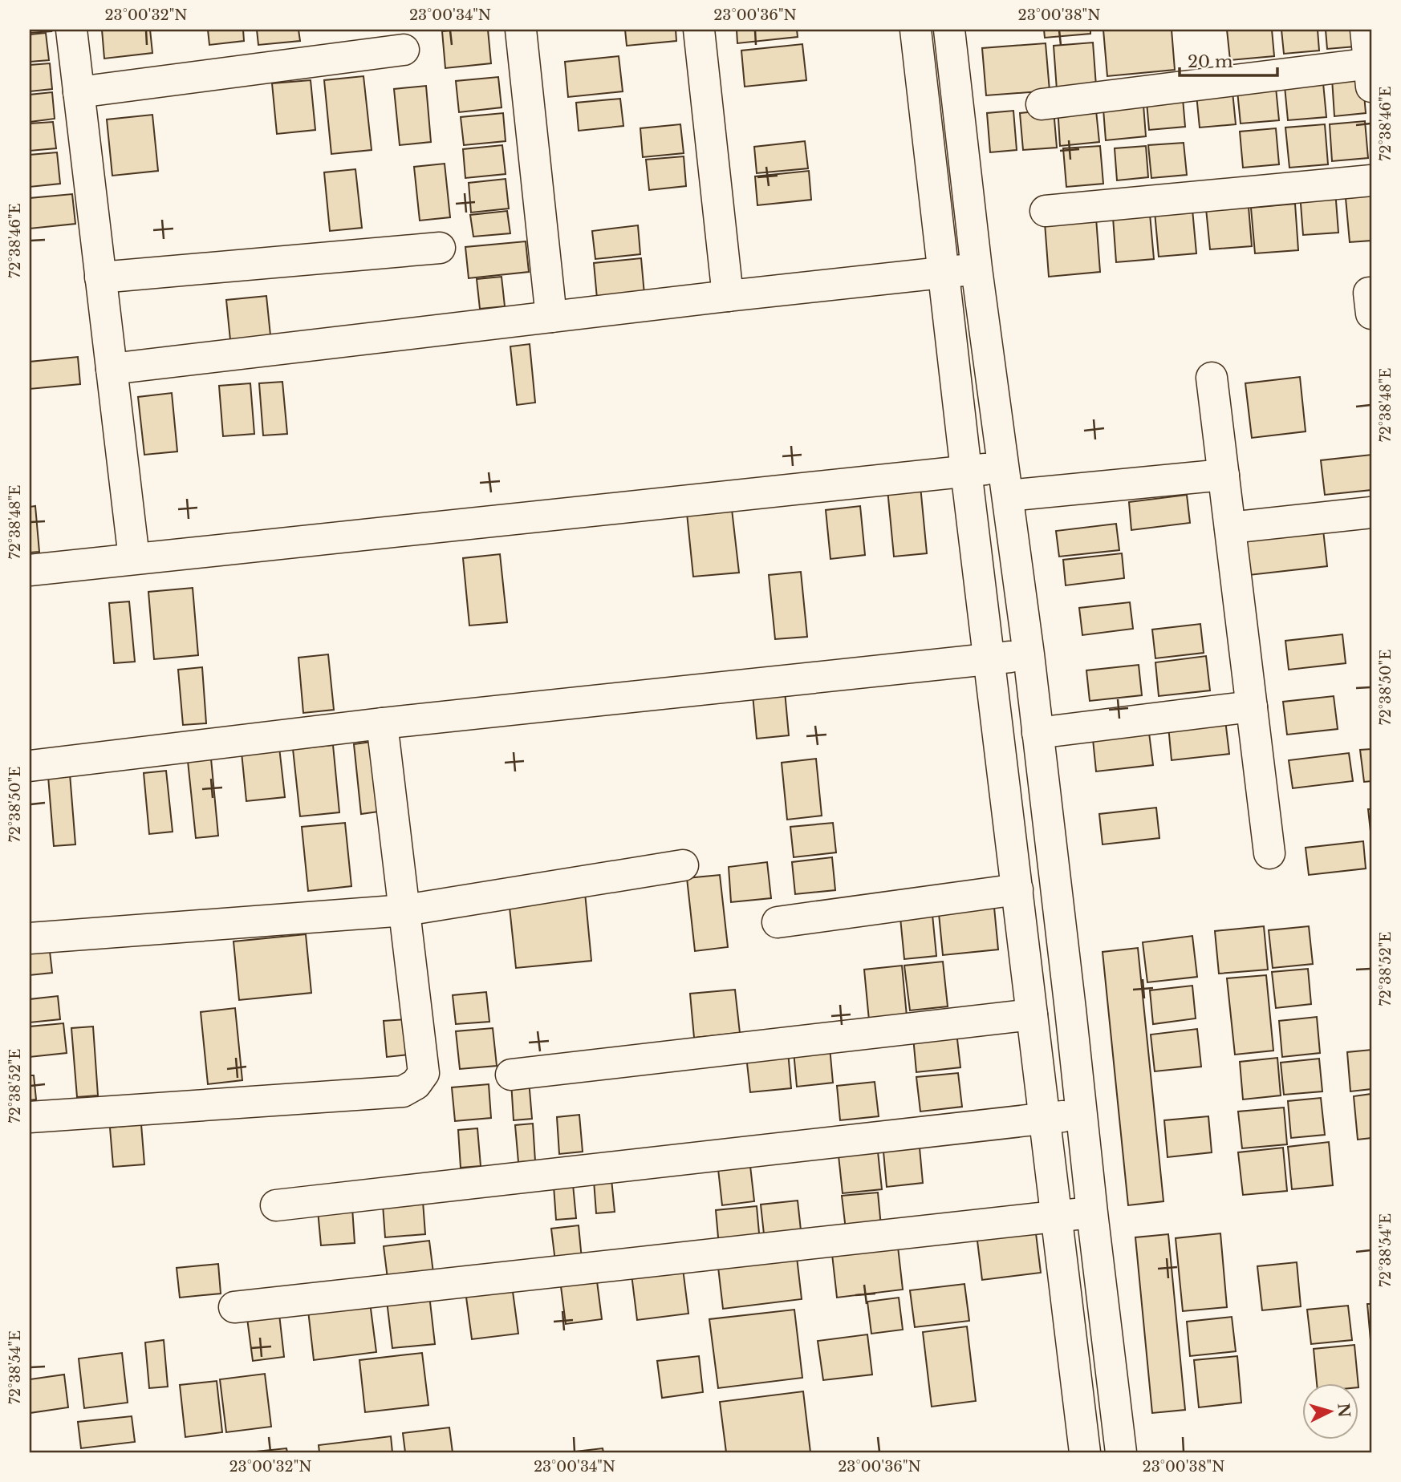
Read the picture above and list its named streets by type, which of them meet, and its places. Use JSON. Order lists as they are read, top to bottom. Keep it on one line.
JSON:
{"scale_bar":"20 m","north":"right","coordinates":["23°00'32\"N","23°00'34\"N","23°00'36\"N","23°00'38\"N","72°38'46\"E","72°38'48\"E","72°38'50\"E","72°38'52\"E","72°38'54\"E"]}
